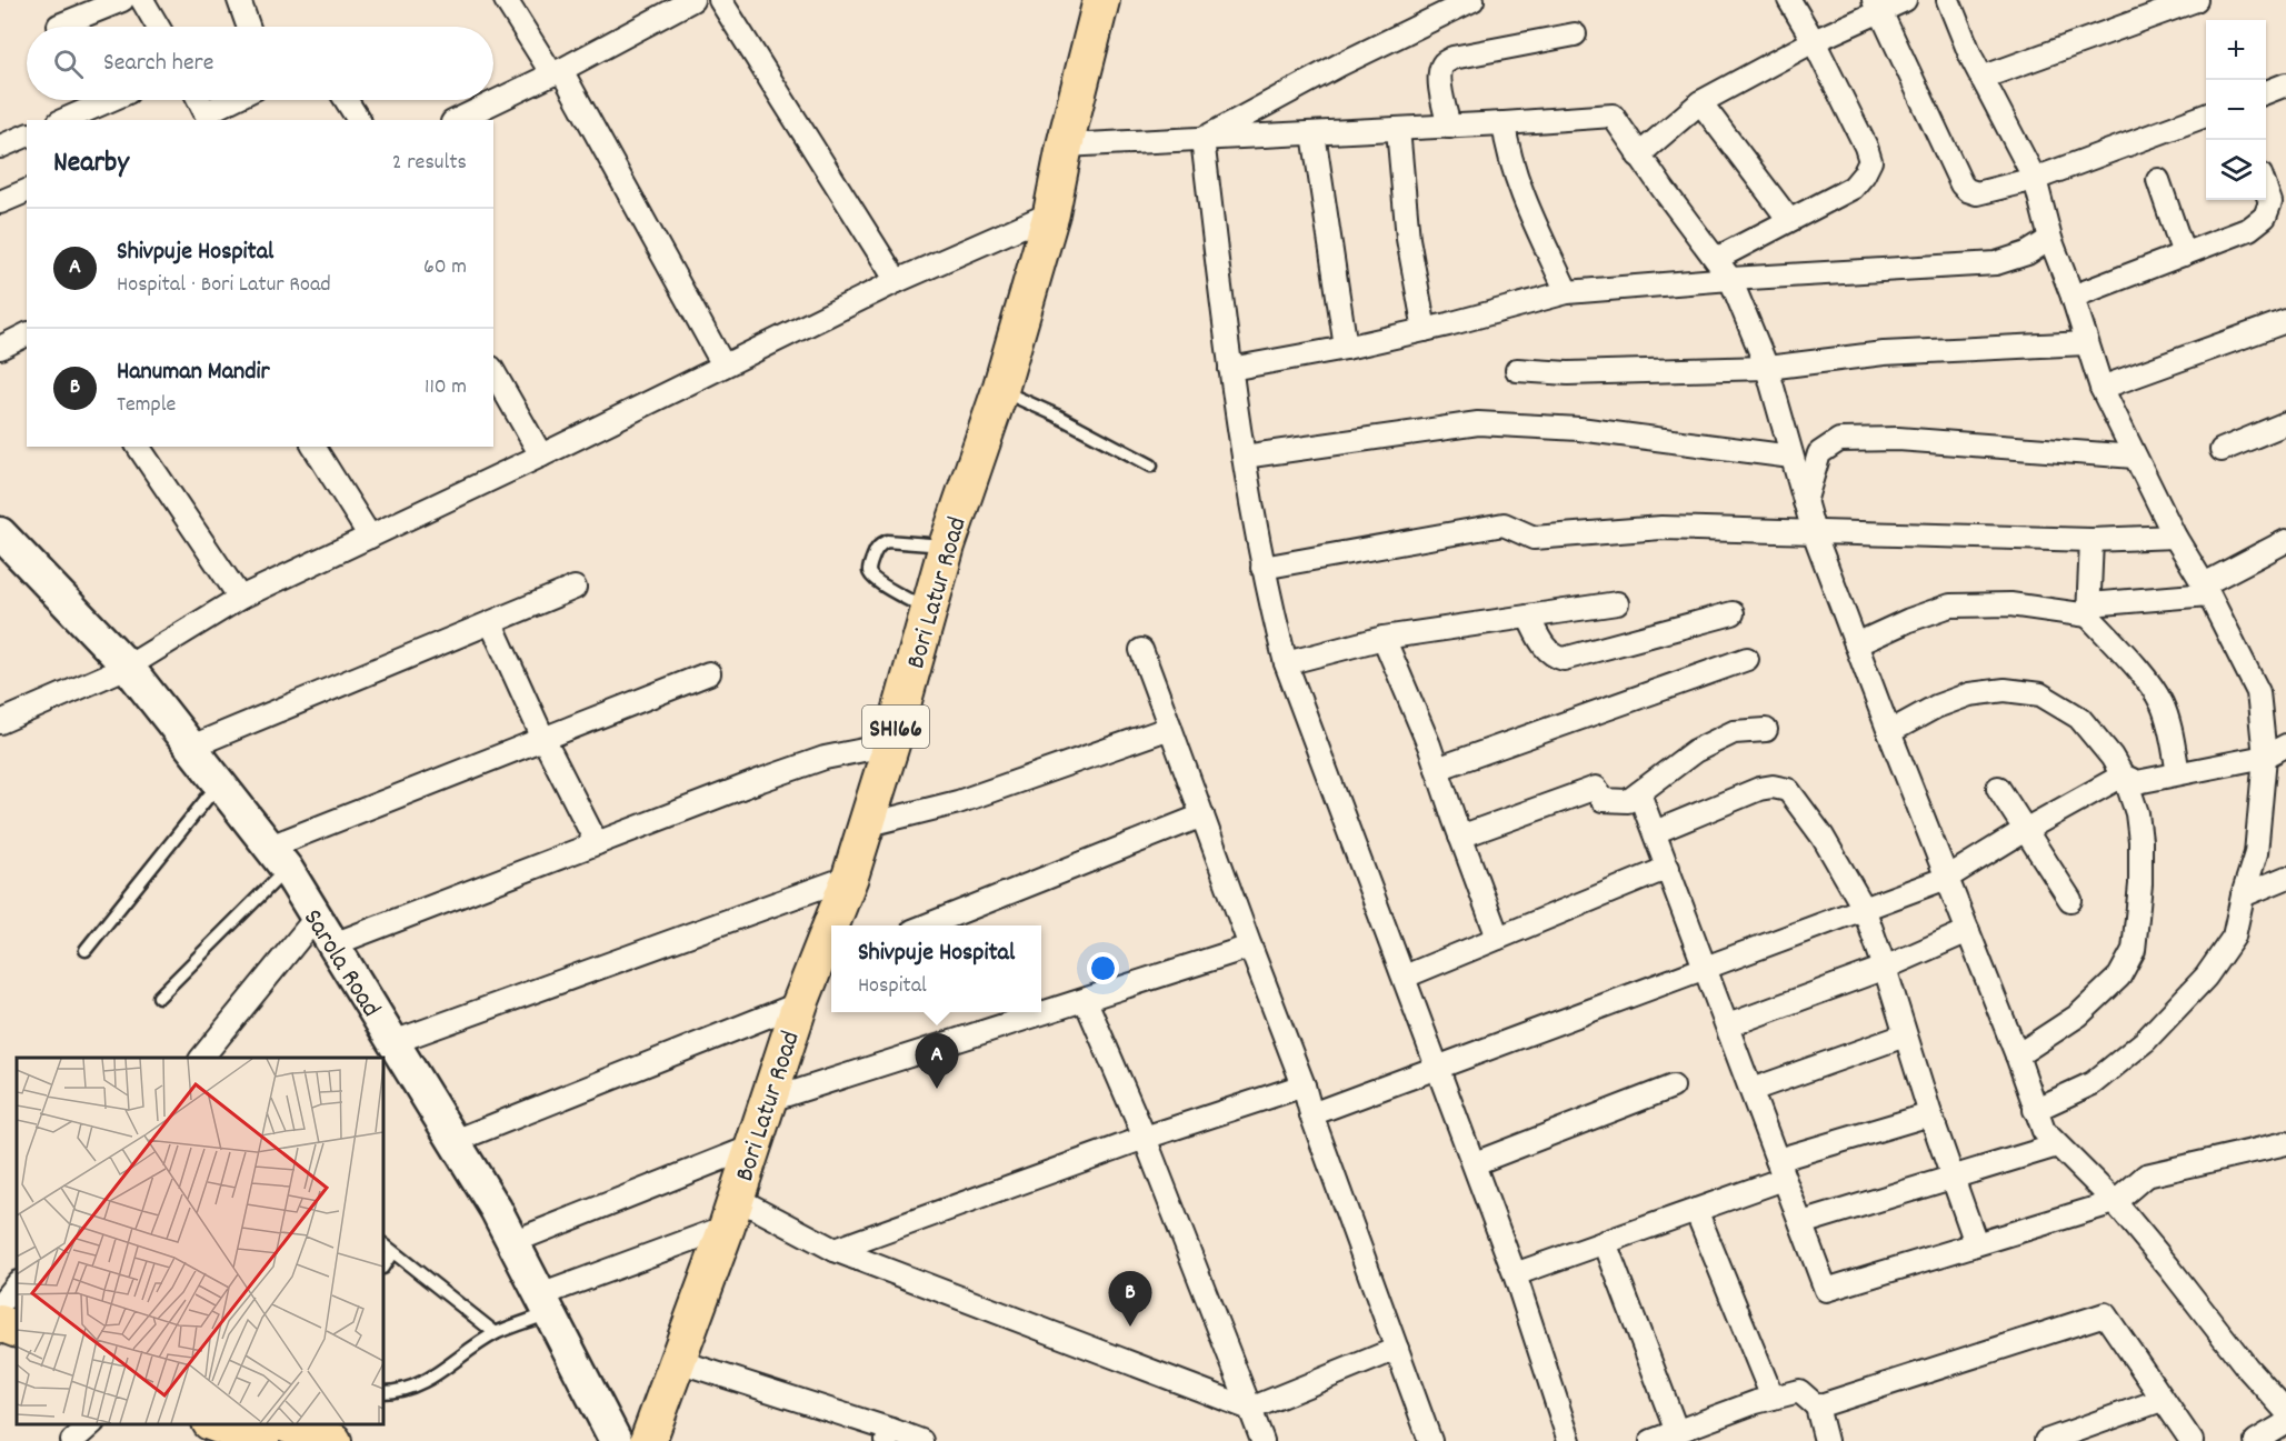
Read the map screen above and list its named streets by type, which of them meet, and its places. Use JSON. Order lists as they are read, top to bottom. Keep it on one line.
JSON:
{"streets":{"main road":["Bori Latur Road","SH166","Sarola Road"]},"page":{"map_buttons":["+","−"],"search":"Search here","heading":["Nearby","2 results"],"list":[{"mark":"A","name":"Shivpuje Hospital","note":"Hospital · Bori Latur Road","value":"60 m"},{"mark":"B","name":"Hanuman Mandir","note":"Temple","value":"110 m"}],"popup":["Shivpuje Hospital","Hospital"],"pins":["A","B"]}}
